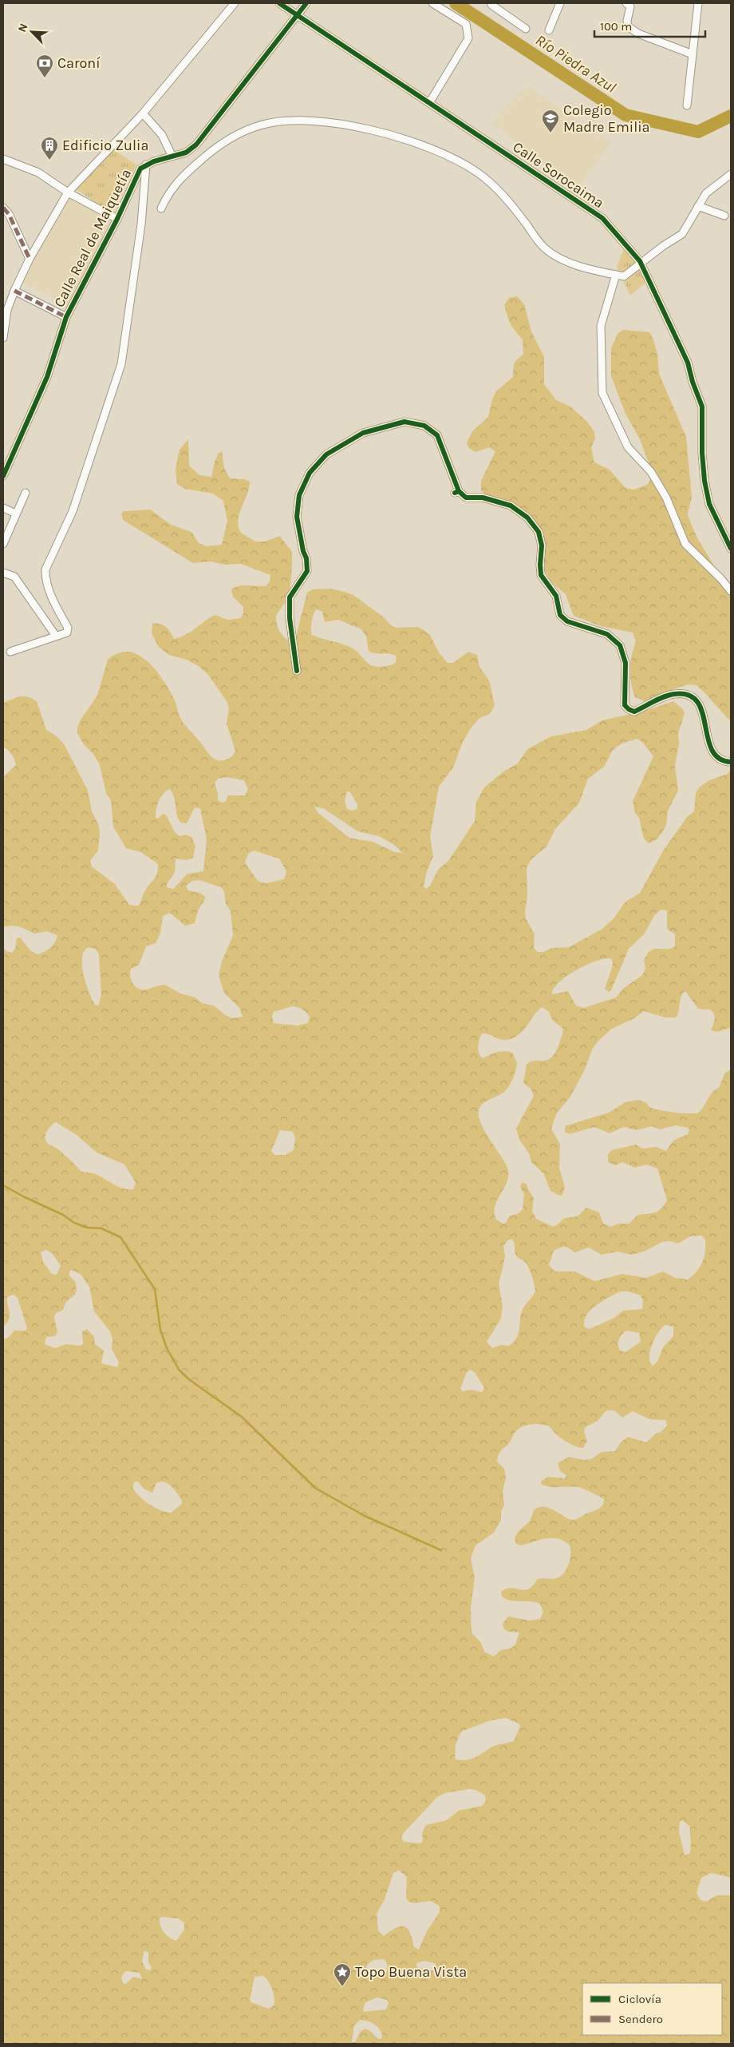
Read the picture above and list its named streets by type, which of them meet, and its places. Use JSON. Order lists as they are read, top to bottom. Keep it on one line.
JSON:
{"streets":{"street":["Calle Sorocaima","Calle Real de Maiquetía"]},"crossings":[["Calle Sorocaima","Calle Real de Maiquetía"]],"water":["Río Piedra Azul"],"places":{"bank":["Caroní"],"school or university":["Colegio Madre Emilia"],"building":["Edificio Zulia"],"place":["Topo Buena Vista"]},"legend":["Ciclovía","Sendero"],"scale_bar":"100 m","north":"top left"}
